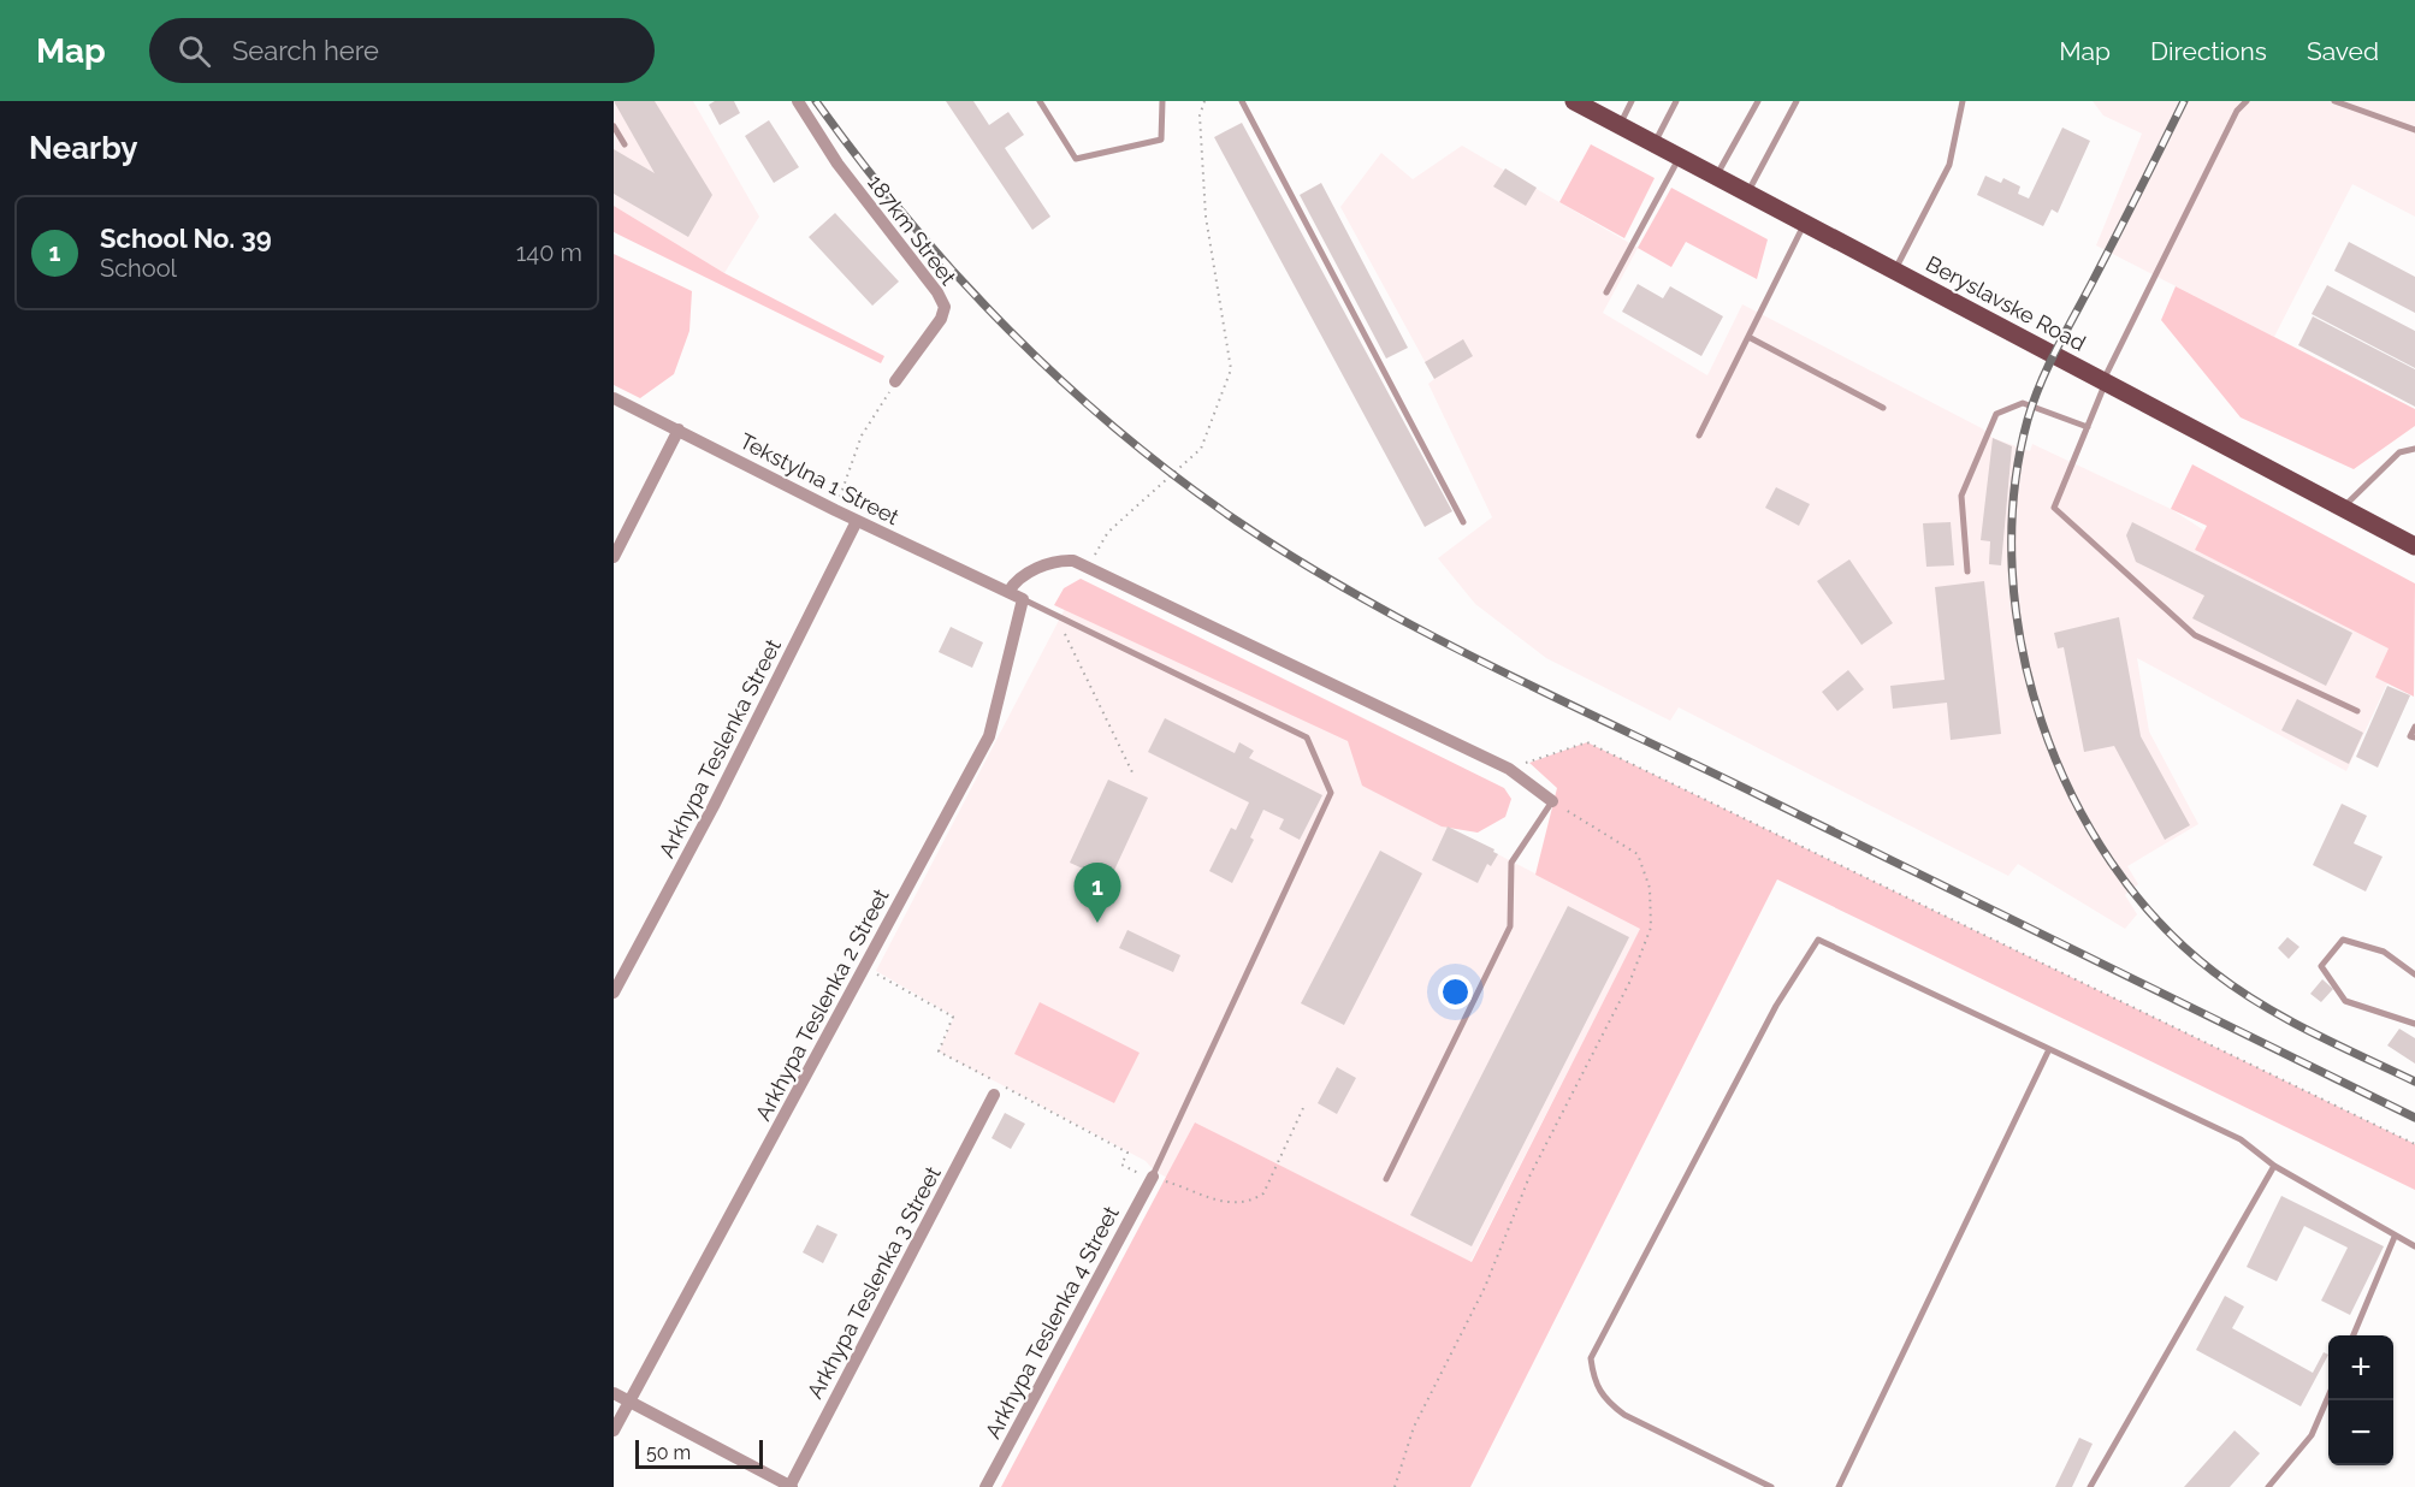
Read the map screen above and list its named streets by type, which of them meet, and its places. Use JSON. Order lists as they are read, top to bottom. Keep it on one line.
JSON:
{"streets":{"main road":["Beryslavske Road"],"street":["187km Street","Tekstylna 1 Street","Arkhypa Teslenka Street","Arkhypa Teslenka 2 Street","Arkhypa Teslenka 3 Street","Arkhypa Teslenka 4 Street"]},"crossings":[["Tekstylna 1 Street","Arkhypa Teslenka Street"]],"scale_bar":"50 m","page":{"header":"Map","search":"Search here","nav":["Map","Directions","Saved"],"heading":"Nearby","list":[{"mark":"1","name":"School No. 39","note":"School","value":"140 m"}],"pins":"1","map_buttons":["+","−"],"scale":"50 m"}}
